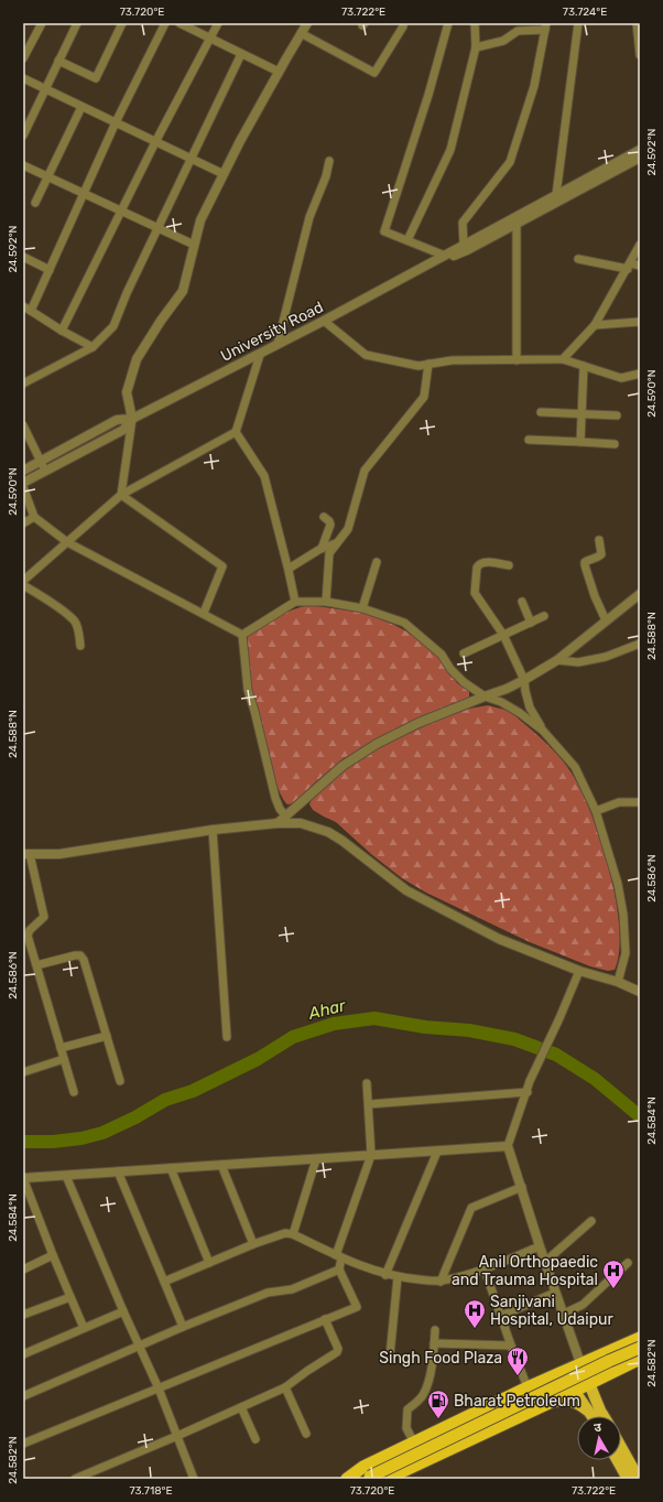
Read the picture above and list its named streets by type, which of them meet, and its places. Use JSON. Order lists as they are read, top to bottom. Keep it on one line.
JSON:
{"streets":{"street":["University Road"]},"water":["Ahar"],"places":{"hospital":["Anil Orthopaedic and Trauma Hospital","Sanjivani Hospital, Udaipur"],"restaurant":["Singh Food Plaza"],"fuel station":["Bharat Petroleum"]},"north":"top","coordinates":["73.720°E","73.722°E","73.724°E","24.592°N","24.590°N","24.588°N","24.586°N","24.584°N","24.582°N","73.718°E"]}
